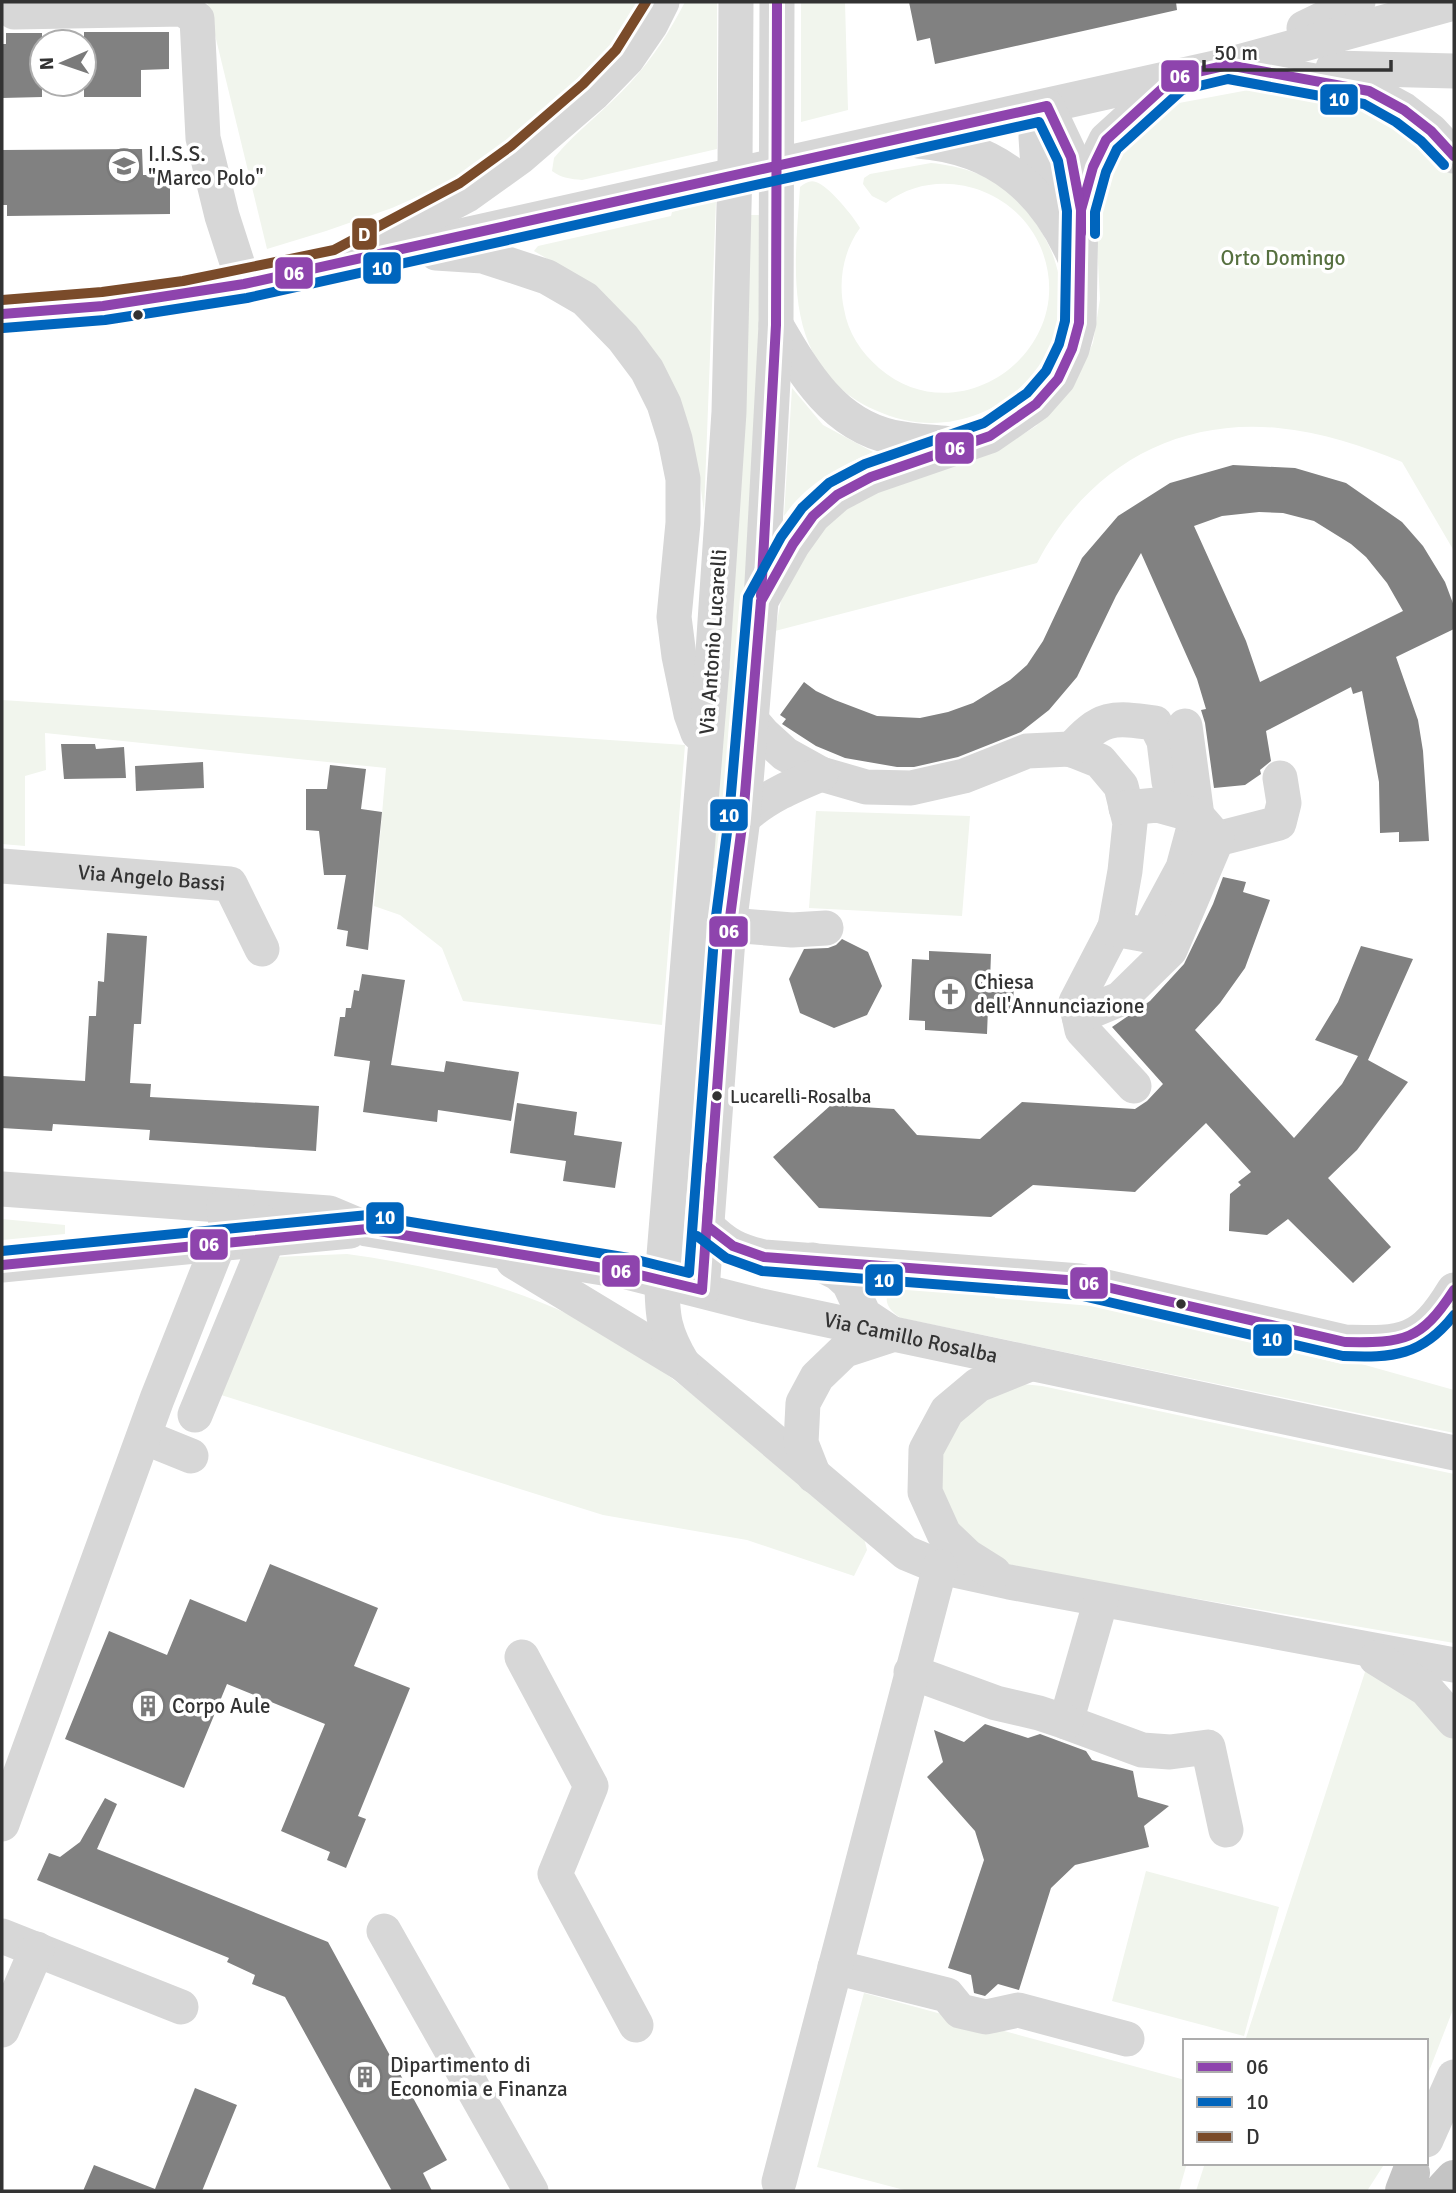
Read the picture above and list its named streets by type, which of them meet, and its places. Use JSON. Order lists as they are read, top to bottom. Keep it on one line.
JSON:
{"streets":{"street":["Via Antonio Lucarelli","Via Angelo Bassi","Via Camillo Rosalba"]},"crossings":[["Via Antonio Lucarelli","Via Camillo Rosalba"]],"parks":["Orto Domingo"],"places":{"school or university":["I.I.S.S. \"Marco Polo\""],"church":["Chiesa dell'Annunciazione"],"other":["Lucarelli-Rosalba"],"building":["Corpo Aule","Dipartimento di Economia e Finanza"]},"lines":["transit line 06","transit line D","transit line 10"],"legend":["06","10","D"],"scale_bar":"50 m","north":"left"}
